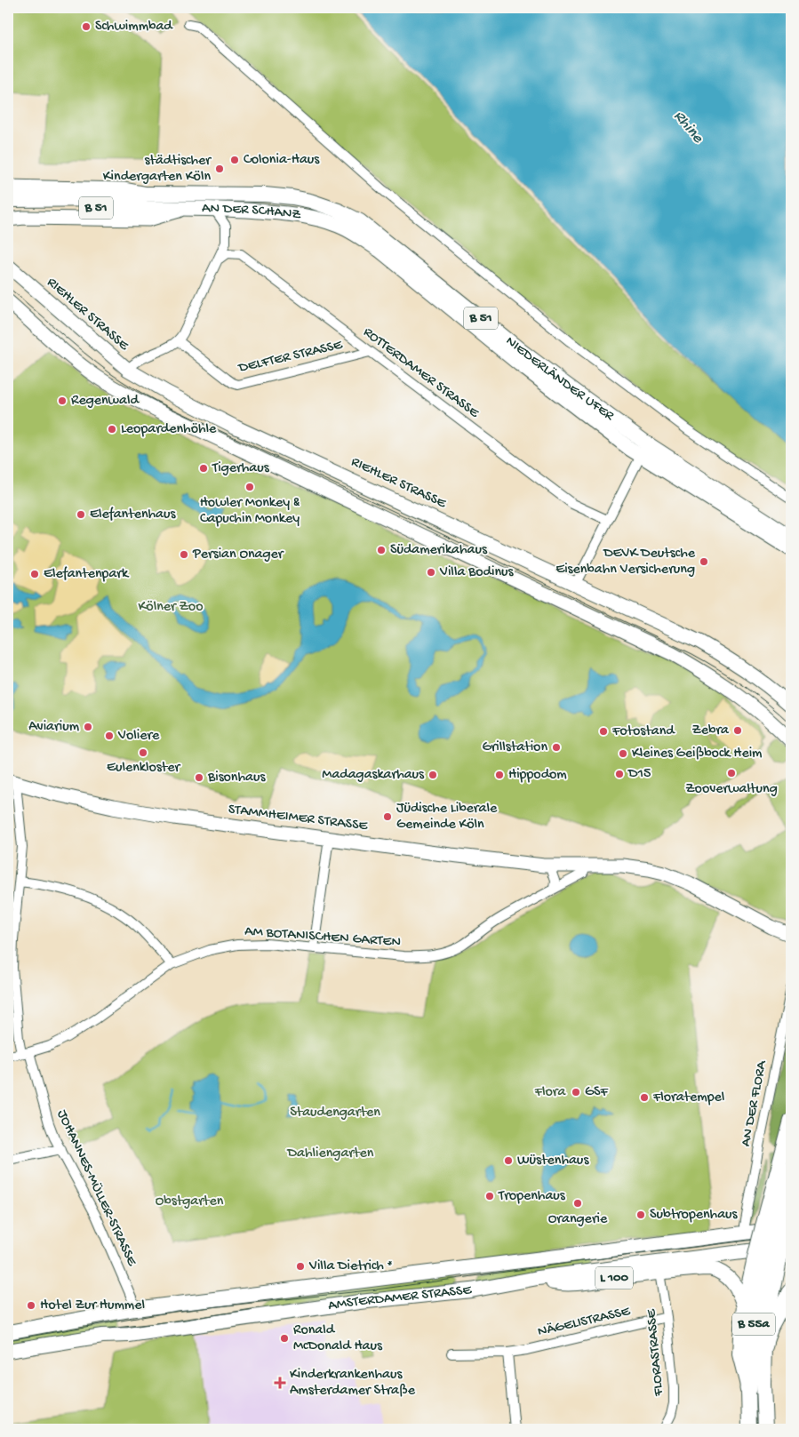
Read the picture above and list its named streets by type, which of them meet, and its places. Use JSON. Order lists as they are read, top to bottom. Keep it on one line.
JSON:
{"streets":{"highway":["B 55a"],"main road":["B 51","AN DER SCHANZ","RIEHLER STRASSE","NIEDERLÄNDER UFER","STAMMHEIMER STRASSE","L 100","AMSTERDAMER STRASSE"],"street":["DELFTER STRASSE","ROTTERDAMER STRASSE","AM BOTANISCHEN GARTEN","AN DER FLORA","JOHANNES-MÜLLER-STRASSE","NÄGELISTRASSE","FLORASTRASSE"]},"crossings":[["AN DER SCHANZ","NIEDERLÄNDER UFER"],["DELFTER STRASSE","ROTTERDAMER STRASSE"],["STAMMHEIMER STRASSE","AM BOTANISCHEN GARTEN"],["STAMMHEIMER STRASSE","JOHANNES-MÜLLER-STRASSE"],["AM BOTANISCHEN GARTEN","JOHANNES-MÜLLER-STRASSE"],["JOHANNES-MÜLLER-STRASSE","AMSTERDAMER STRASSE"],["L 100","AMSTERDAMER STRASSE"],["L 100","FLORASTRASSE"],["AMSTERDAMER STRASSE","B 55a"],["NÄGELISTRASSE","FLORASTRASSE"]],"water":["Rhine"],"parks":["Kölner Zoo","Flora","Staudengarten","Dahliengarten","Obstgarten"],"places":{"other":["Schwimmbad","Colonia-Haus","städtischer Kindergarten Köln","Regenwald","Leopardenhöhle","Tigerhaus","Howler Monkey & Capuchin Monkey","Elefantenhaus","Südamerikahaus","Persian Onager","DEVK Deutsche Eisenbahn Versicherung","Villa Bodinus","Elefantenpark","Aviarium","Zebra","Fotostand","Voliere","Grillstation","Eulenkloster","Kleines Geißbock Heim","Zooverwaltung","D15","Madagaskarhaus","Hippodom","Bisonhaus","Jüdische Liberale Gemeinde Köln","GSF","Floratempel","Wüstenhaus","Tropenhaus","Orangerie","Subtropenhaus","Villa Dietrich *","Hotel Zur Hummel","Ronald McDonald Haus"],"health":["Kinderkrankenhaus Amsterdamer Straße"]}}
